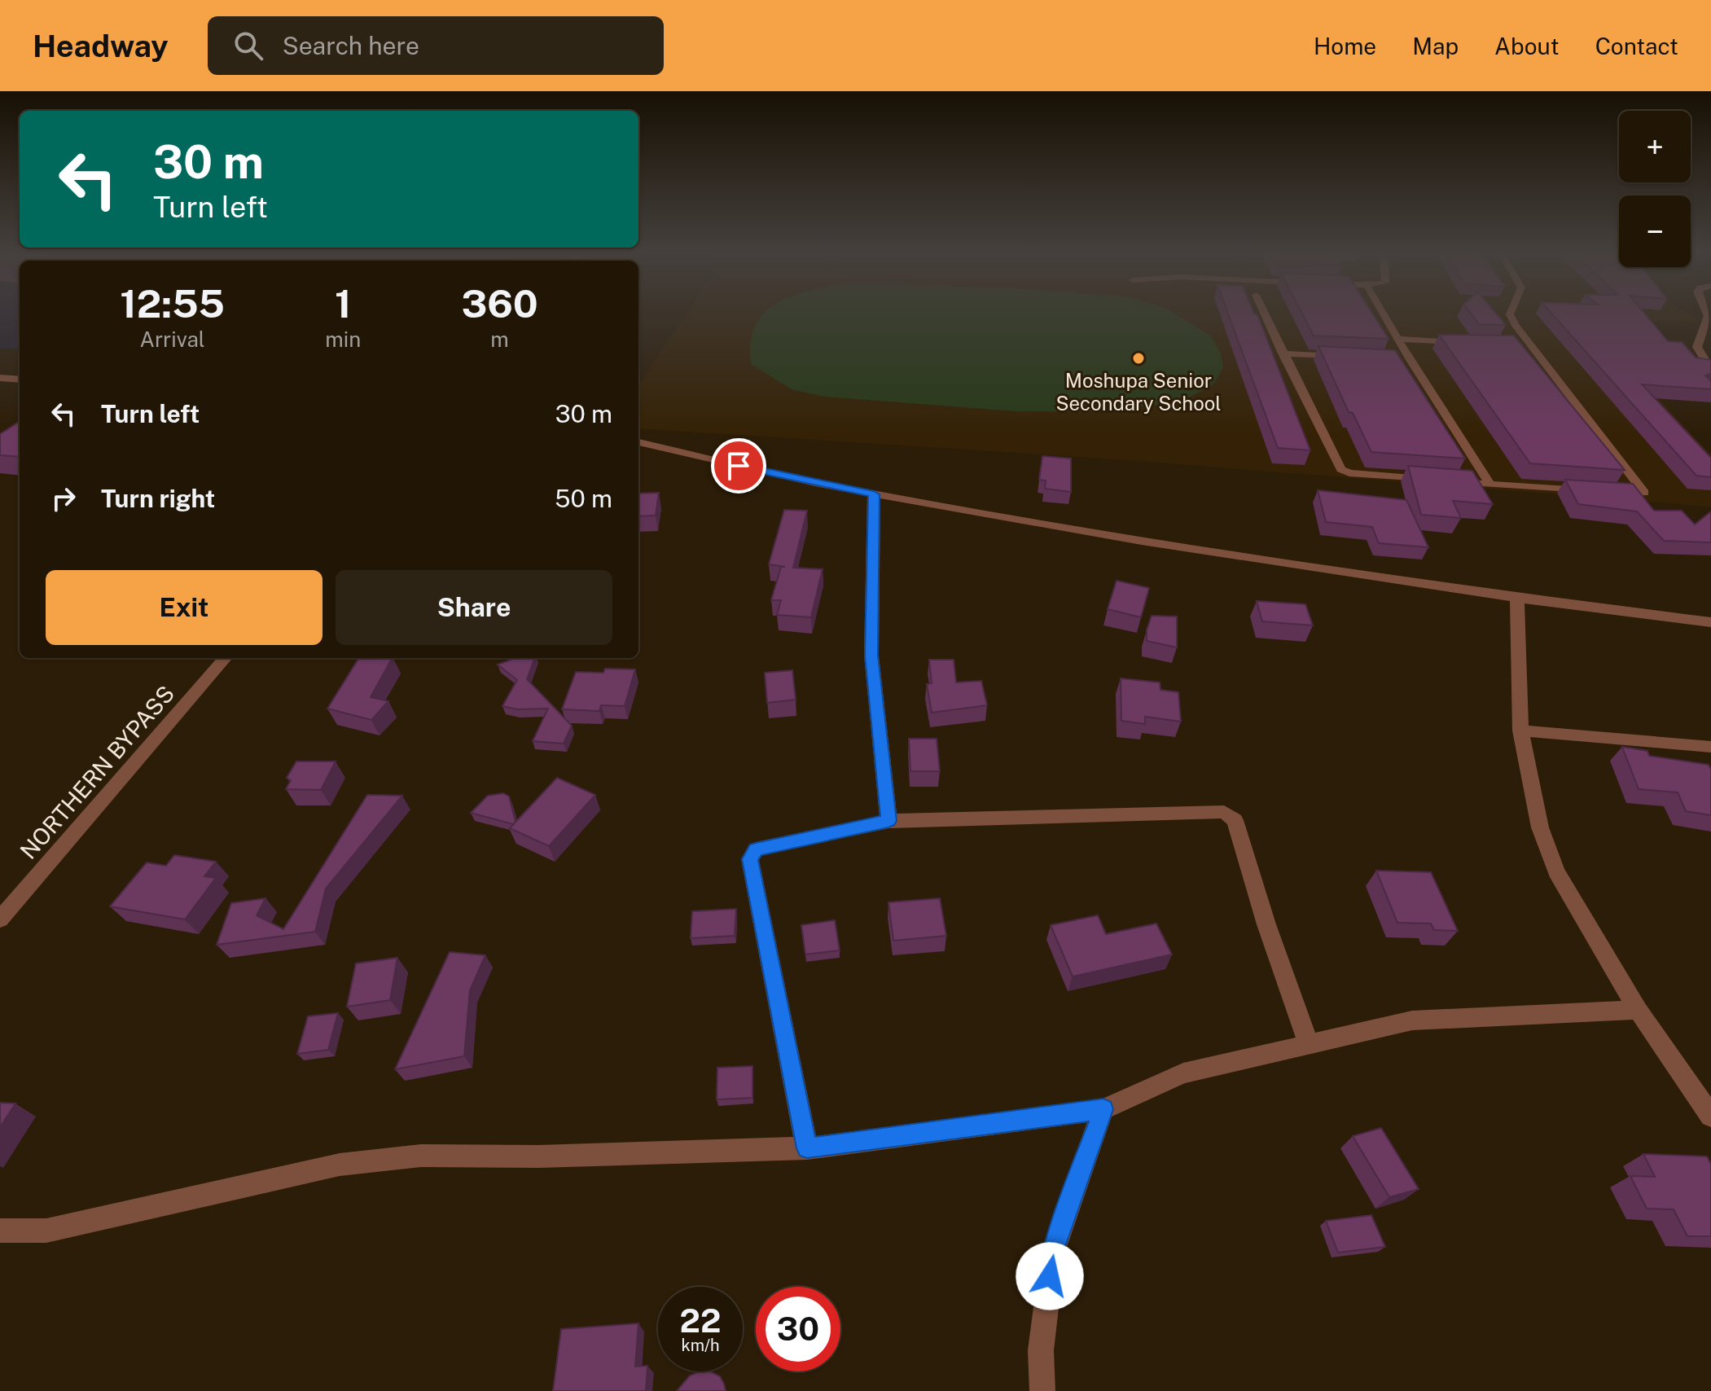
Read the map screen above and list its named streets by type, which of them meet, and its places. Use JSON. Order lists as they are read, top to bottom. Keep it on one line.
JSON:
{"streets":{"street":["NORTHERN BYPASS"]},"places":["Moshupa Senior Secondary School"],"page":{"header":"Headway","search":"Search here","nav":["Home","Map","About","Contact"],"map_buttons":["+","−"],"turn":["30 m","Turn left"],"eta":["12:55","Arrival","1","min","360","m"],"list":[{"name":"Turn left","value":"30 m"},{"name":"Turn right","value":"50 m"}],"buttons":["Exit","Share"],"speed":"22 km/h","limit":"30"}}
